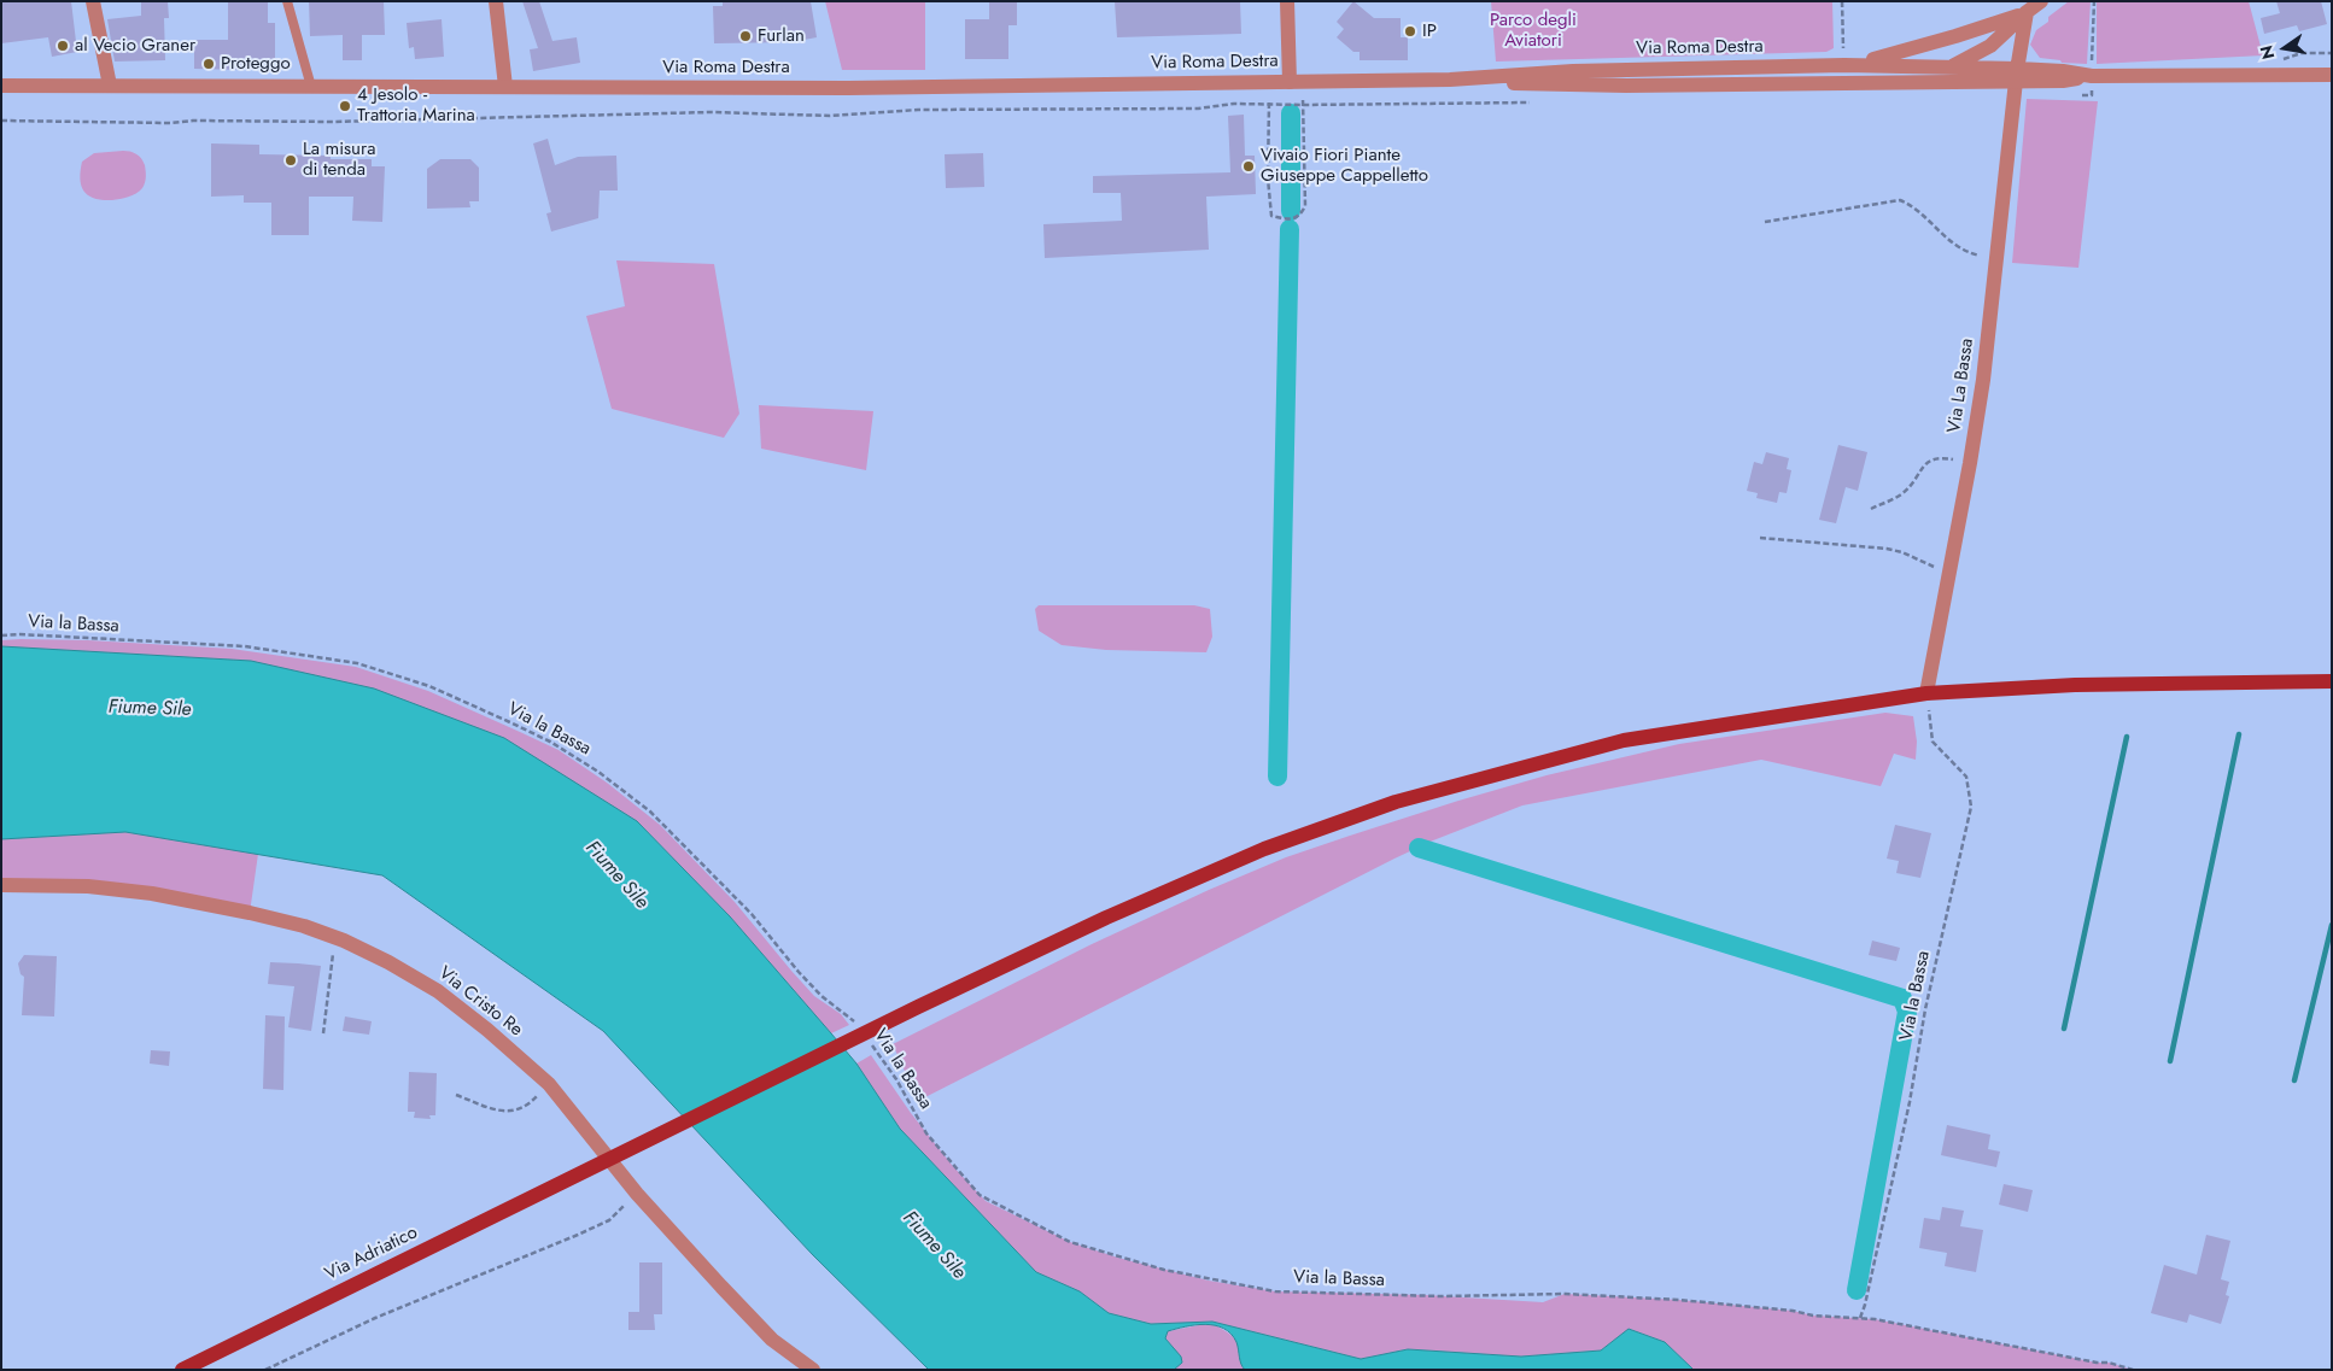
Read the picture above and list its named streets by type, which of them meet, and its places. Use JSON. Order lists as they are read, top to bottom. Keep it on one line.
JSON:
{"streets":{"main road":["Via Adriatico"],"street":["Via Roma Destra","Via La Bassa","Via Cristo Re"],"path":["Via la Bassa"]},"crossings":[["Via Roma Destra","Via La Bassa"],["Via La Bassa","Via la Bassa"],["Via La Bassa","Via Adriatico"],["Via la Bassa","Via Adriatico"]],"water":["Fiume Sile"],"parks":["Parco degli Aviatori"],"places":["IP","Furlan","al Vecio Graner","Proteggo","4 Jesolo - Trattoria Marina","La misura di tenda","Vivaio Fiori Piante Giuseppe Cappelletto"],"north":"left"}
